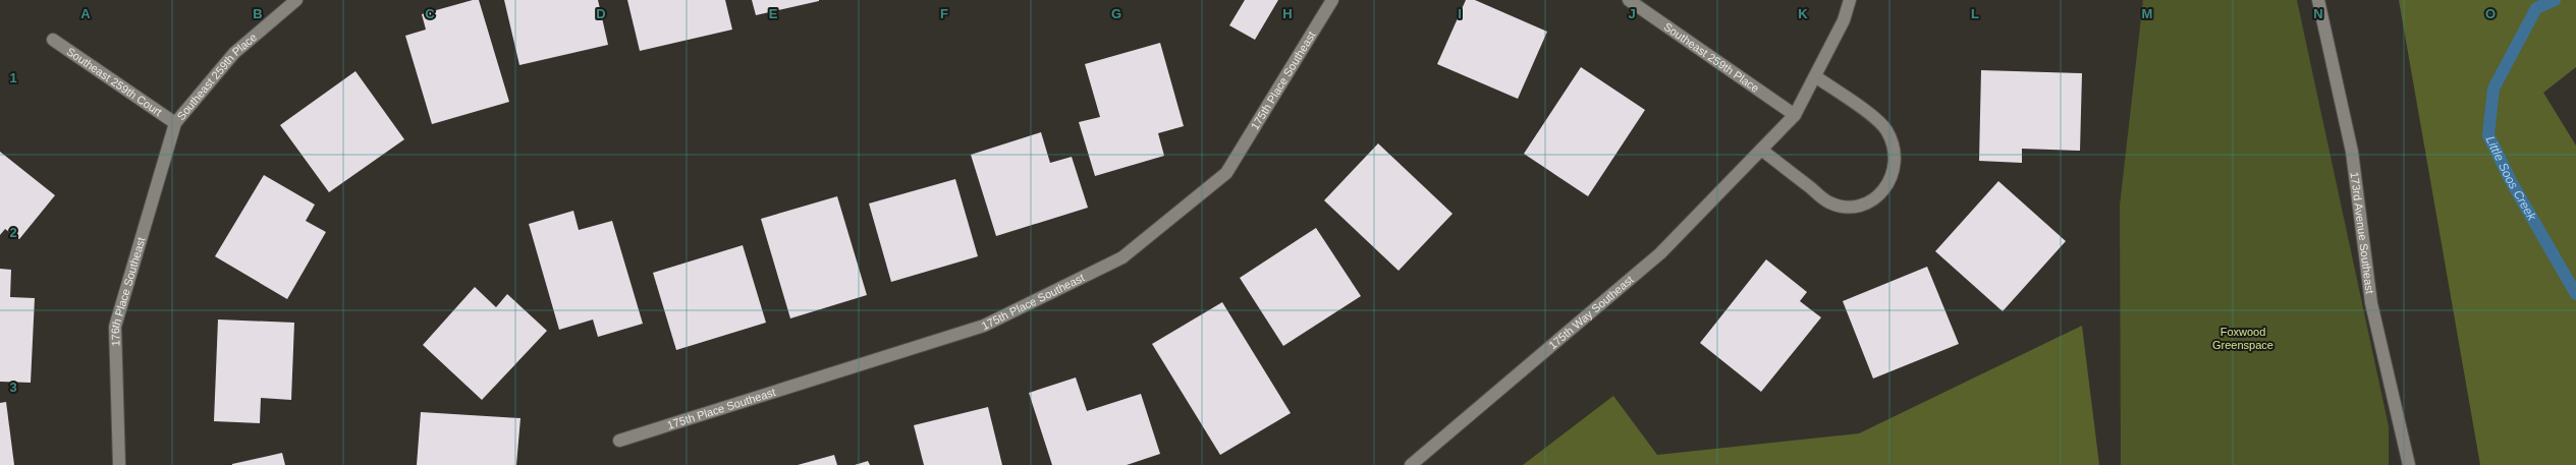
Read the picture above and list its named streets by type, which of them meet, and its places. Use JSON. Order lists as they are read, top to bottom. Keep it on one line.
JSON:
{"streets":{"street":["Southeast 259th Place","175th Place Southeast","Southeast 259th Court","173rd Avenue Southeast","176th Place Southeast","175th Way Southeast"]},"crossings":[["Southeast 259th Place","Southeast 259th Court"],["Southeast 259th Place","176th Place Southeast"],["Southeast 259th Place","175th Way Southeast"],["Southeast 259th Court","176th Place Southeast"]],"water":["Little Soos Creek"],"parks":["Foxwood Greenspace"],"grid":{"columns":["A","B","C","D","E","F","G","H","I","J","K","L","M","N","O"],"rows":["1","2","3"]}}
